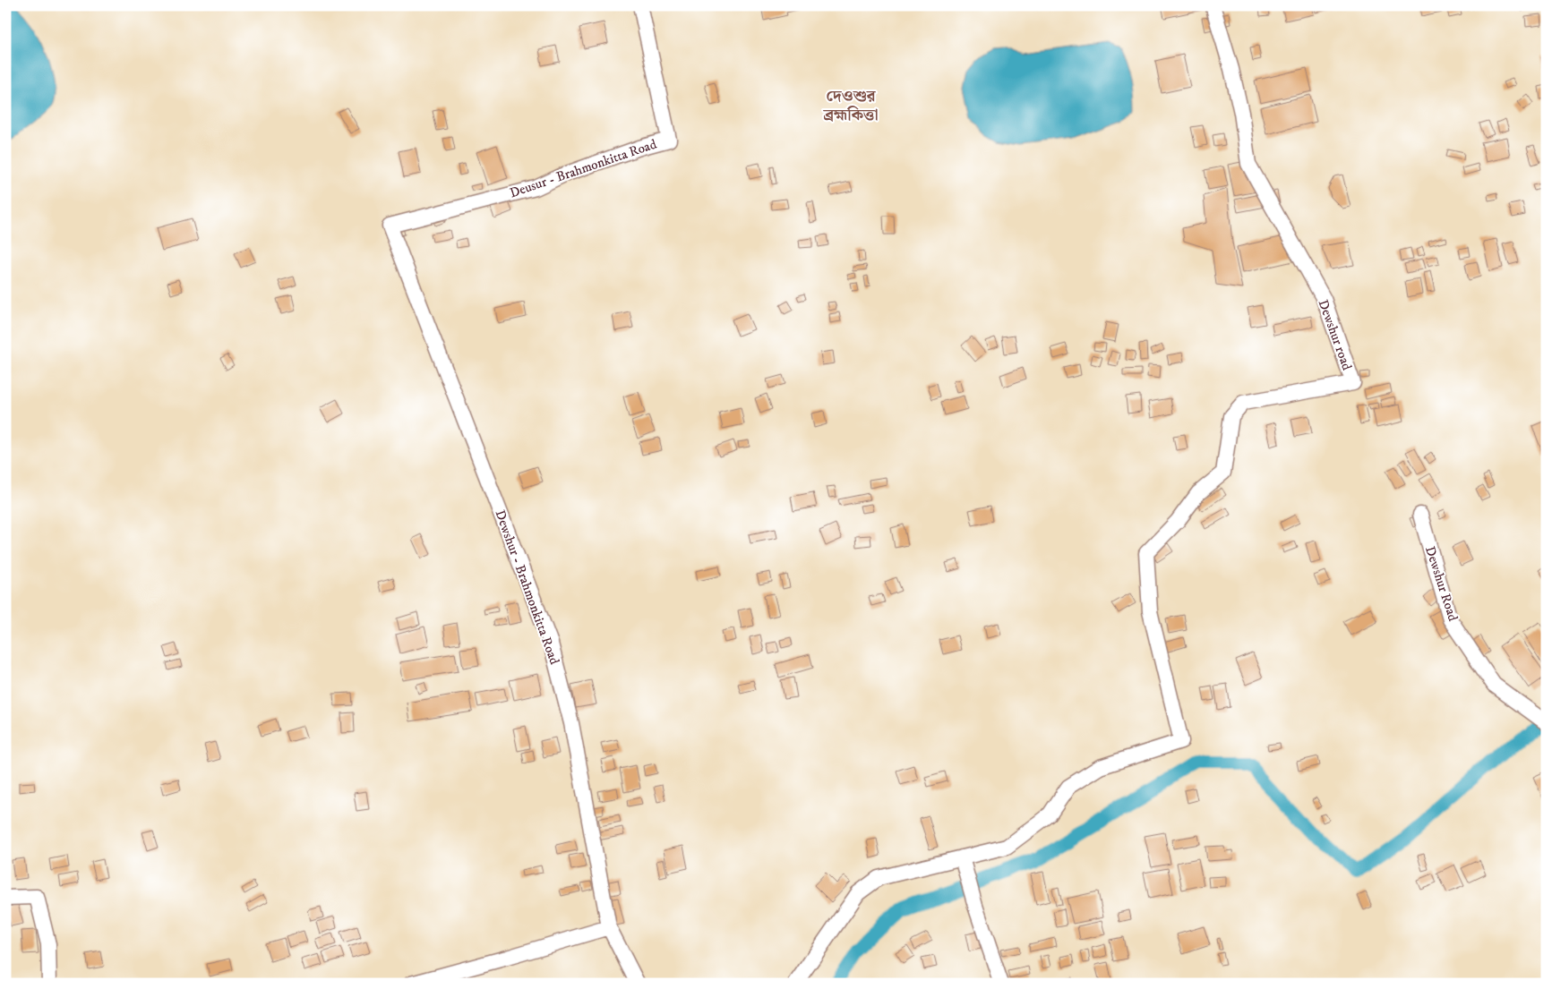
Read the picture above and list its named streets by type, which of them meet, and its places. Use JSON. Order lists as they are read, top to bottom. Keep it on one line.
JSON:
{"streets":{"street":["Deusur - Brahmonkitta Road","Dewshur road","Dewshur Road","Dewshur - Brahmonkitta Road"]},"crossings":[["Deusur - Brahmonkitta Road","Dewshur - Brahmonkitta Road"]],"districts":["দেওশুর ব্রহ্মকিত্তা"]}
